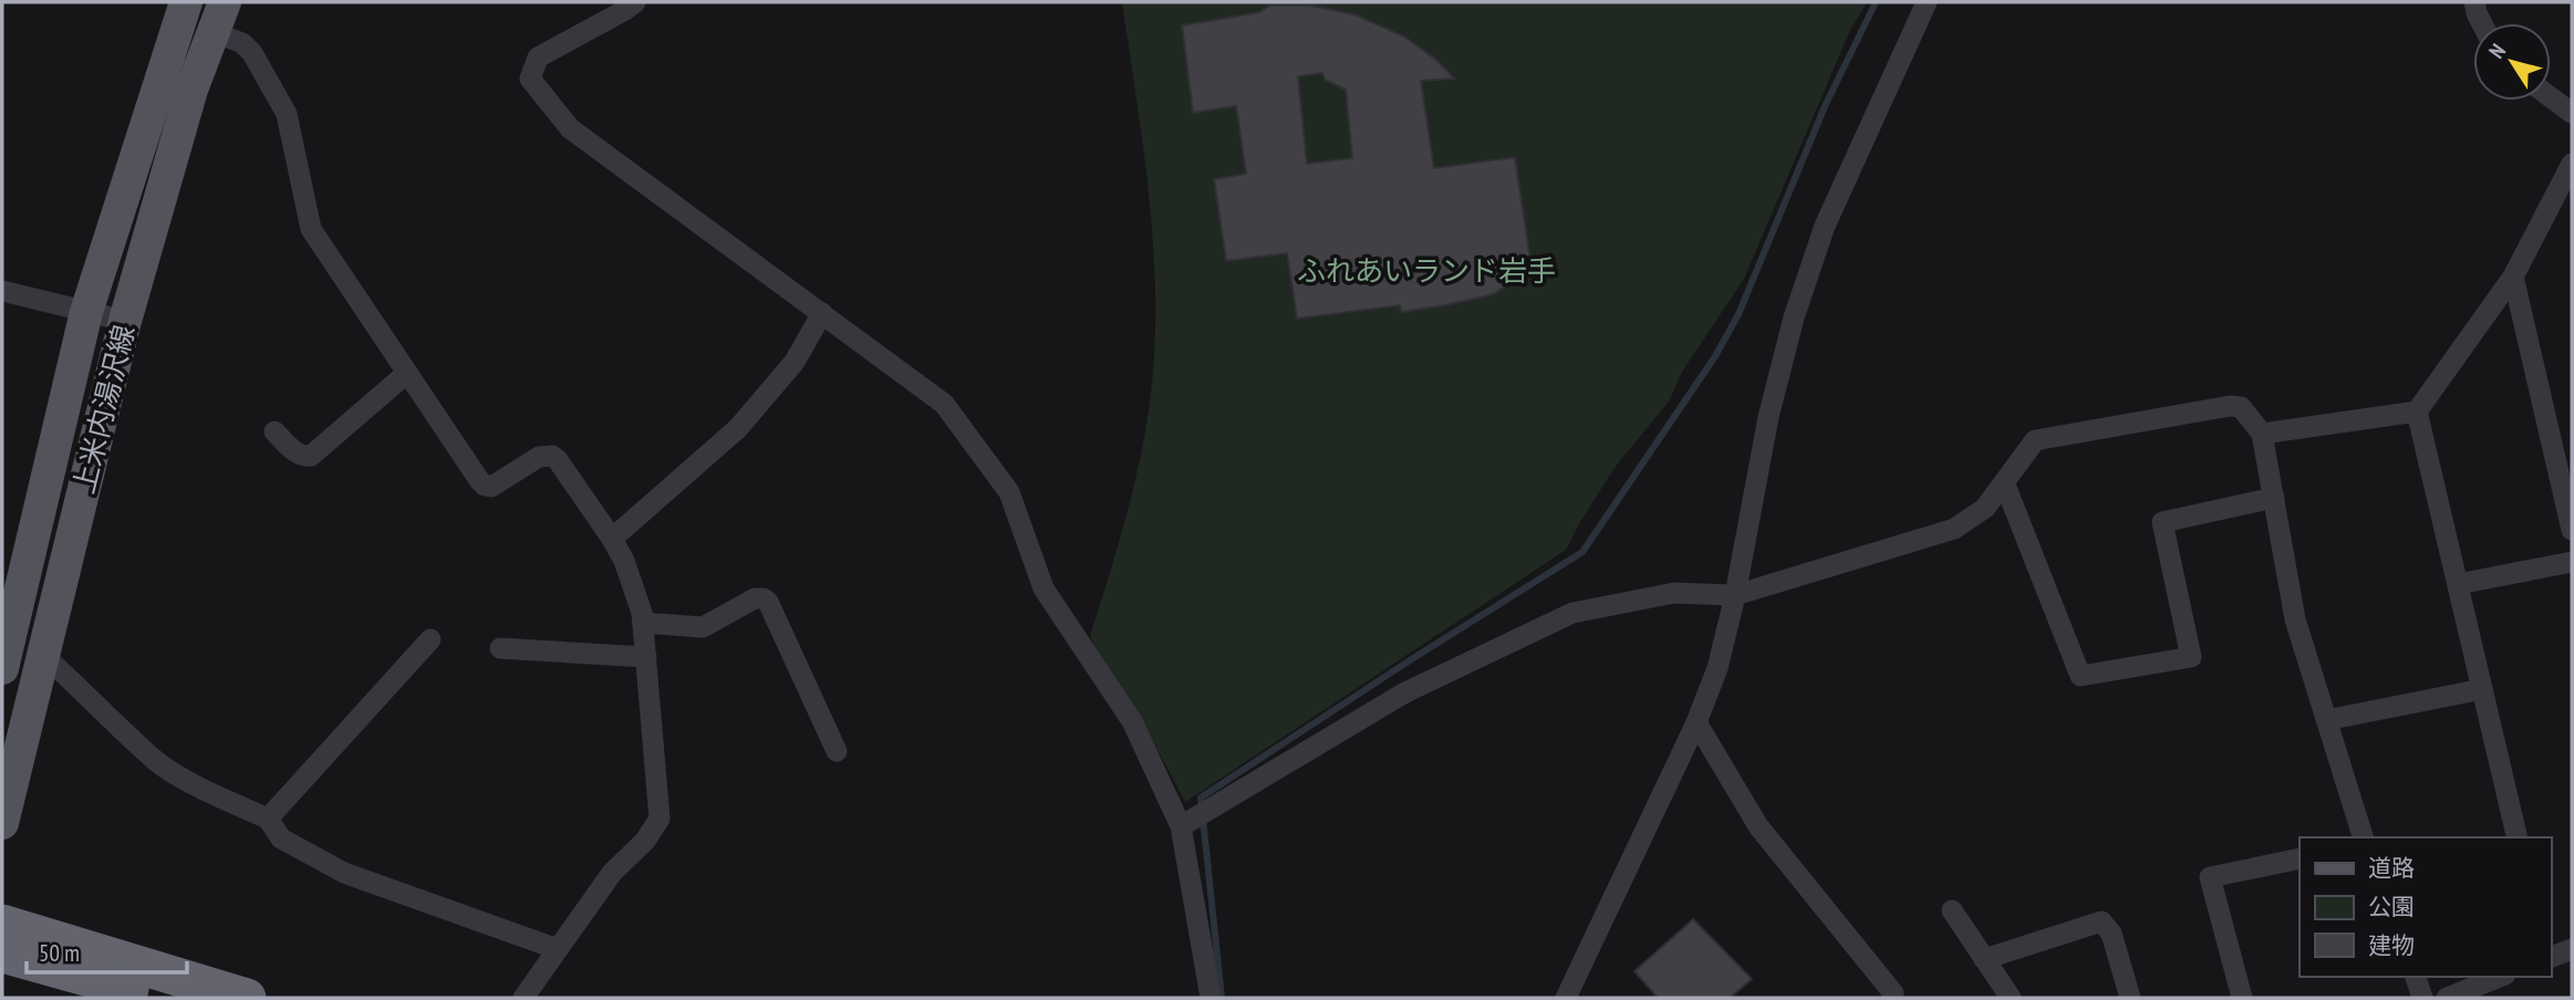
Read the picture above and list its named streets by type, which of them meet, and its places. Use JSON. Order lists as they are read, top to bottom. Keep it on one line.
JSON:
{"streets":{"main road":["上米内湯沢線"]},"parks":["ふれあいランド岩手"],"legend":["道路","公園","建物"],"scale_bar":"50 m","north":"top left"}
